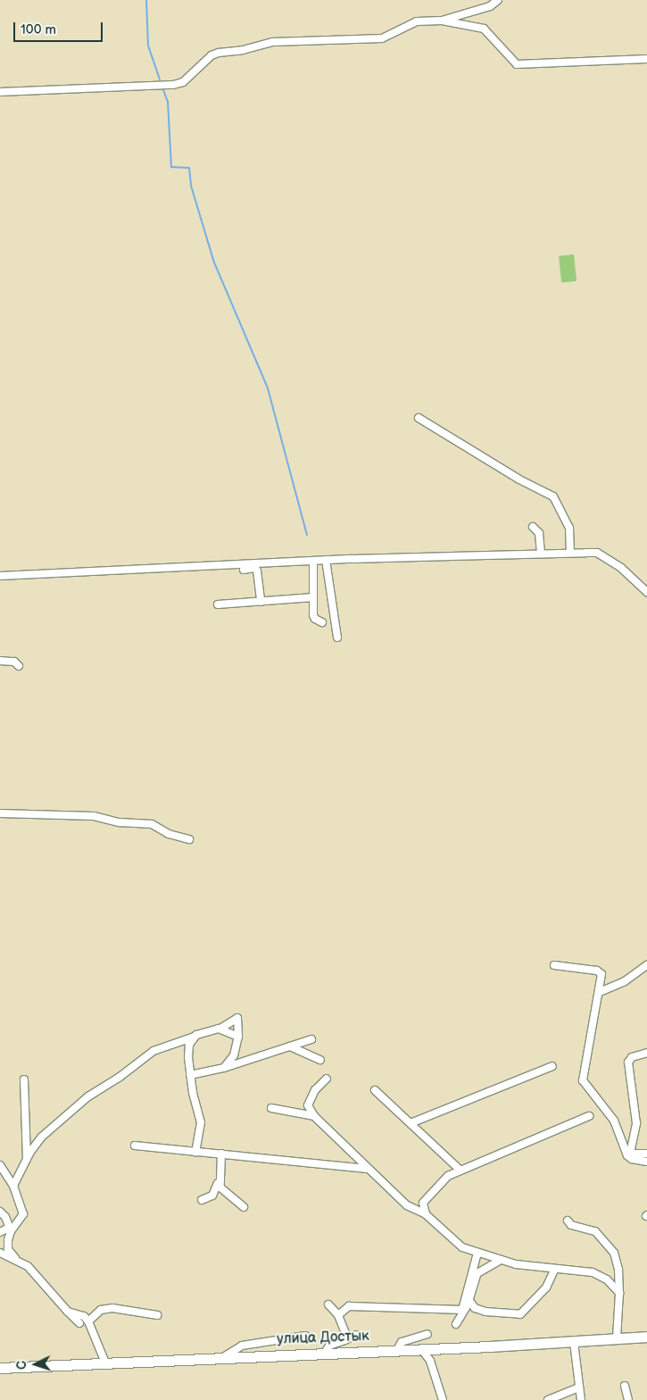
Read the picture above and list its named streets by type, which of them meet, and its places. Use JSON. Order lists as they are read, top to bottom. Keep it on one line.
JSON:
{"streets":{"main road":["улица Достык"]},"scale_bar":"100 m","north":"left"}
